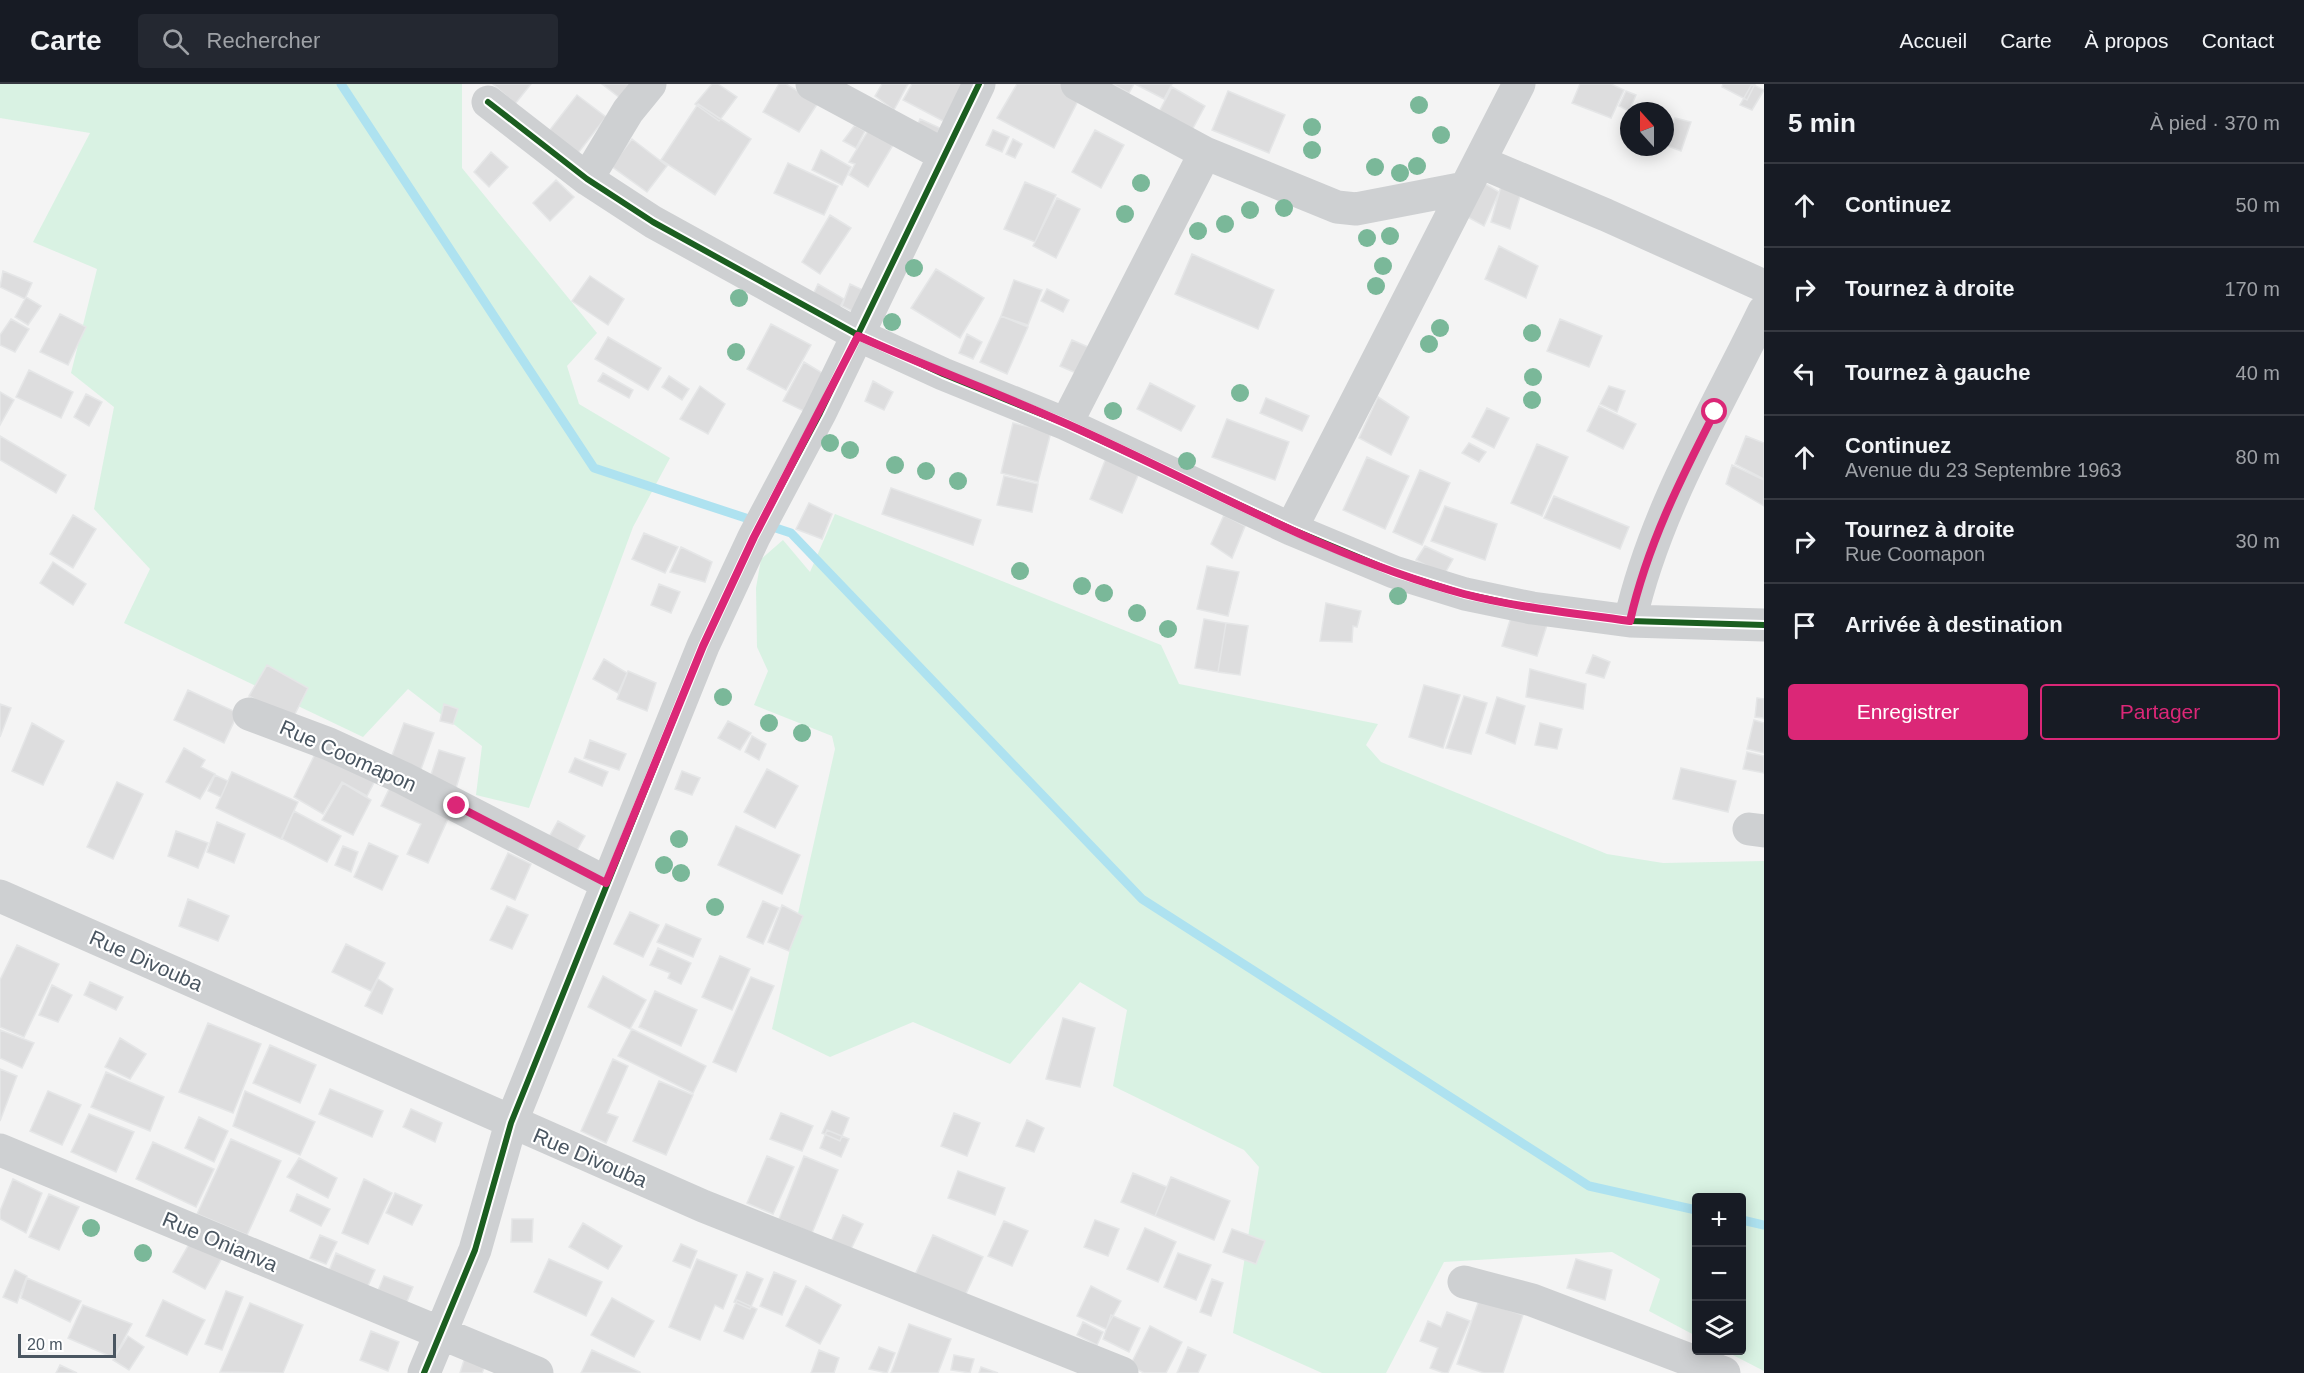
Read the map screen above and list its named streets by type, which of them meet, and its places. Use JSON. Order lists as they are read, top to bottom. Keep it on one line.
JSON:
{"streets":{"street":["Rue Coomapon","Rue Divouba","Rue Onianva"]},"scale_bar":"20 m","north":"top","page":{"header":"Carte","search":"Rechercher","nav":["Accueil","Carte","À propos","Contact"],"heading":["5 min","À pied · 370 m"],"list":[["Continuez","50 m"],["Tournez à droite","170 m"],["Tournez à gauche","40 m"],["Continuez","Avenue du 23 Septembre 1963","80 m"],["Tournez à droite","Rue Coomapon","30 m"],"Arrivée à destination"],"buttons":["Enregistrer","Partager"],"map_buttons":["+","−"],"scale":"20 m"}}
